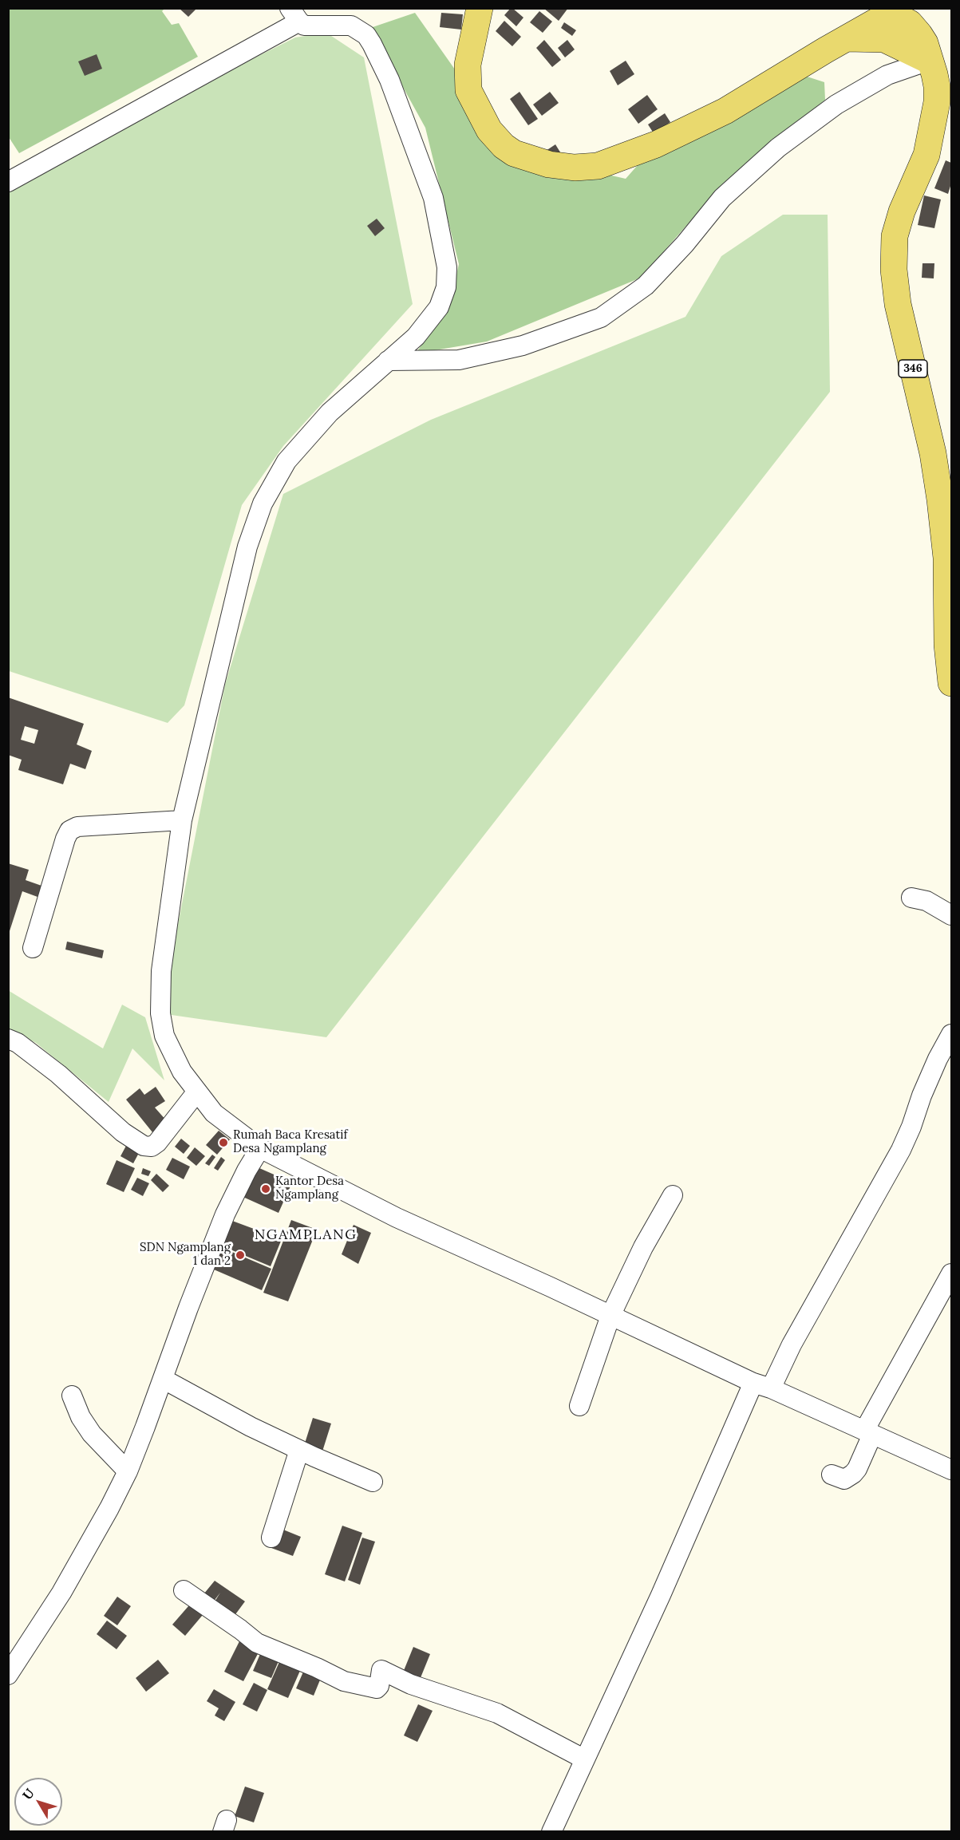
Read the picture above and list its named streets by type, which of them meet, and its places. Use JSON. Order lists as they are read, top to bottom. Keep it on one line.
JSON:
{"streets":{"main road":["346"]},"districts":["NGAMPLANG"],"places":["Rumah Baca Kresatif Desa Ngamplang","Kantor Desa Ngamplang","SDN Ngamplang 1 dan 2"],"north":"top left"}
